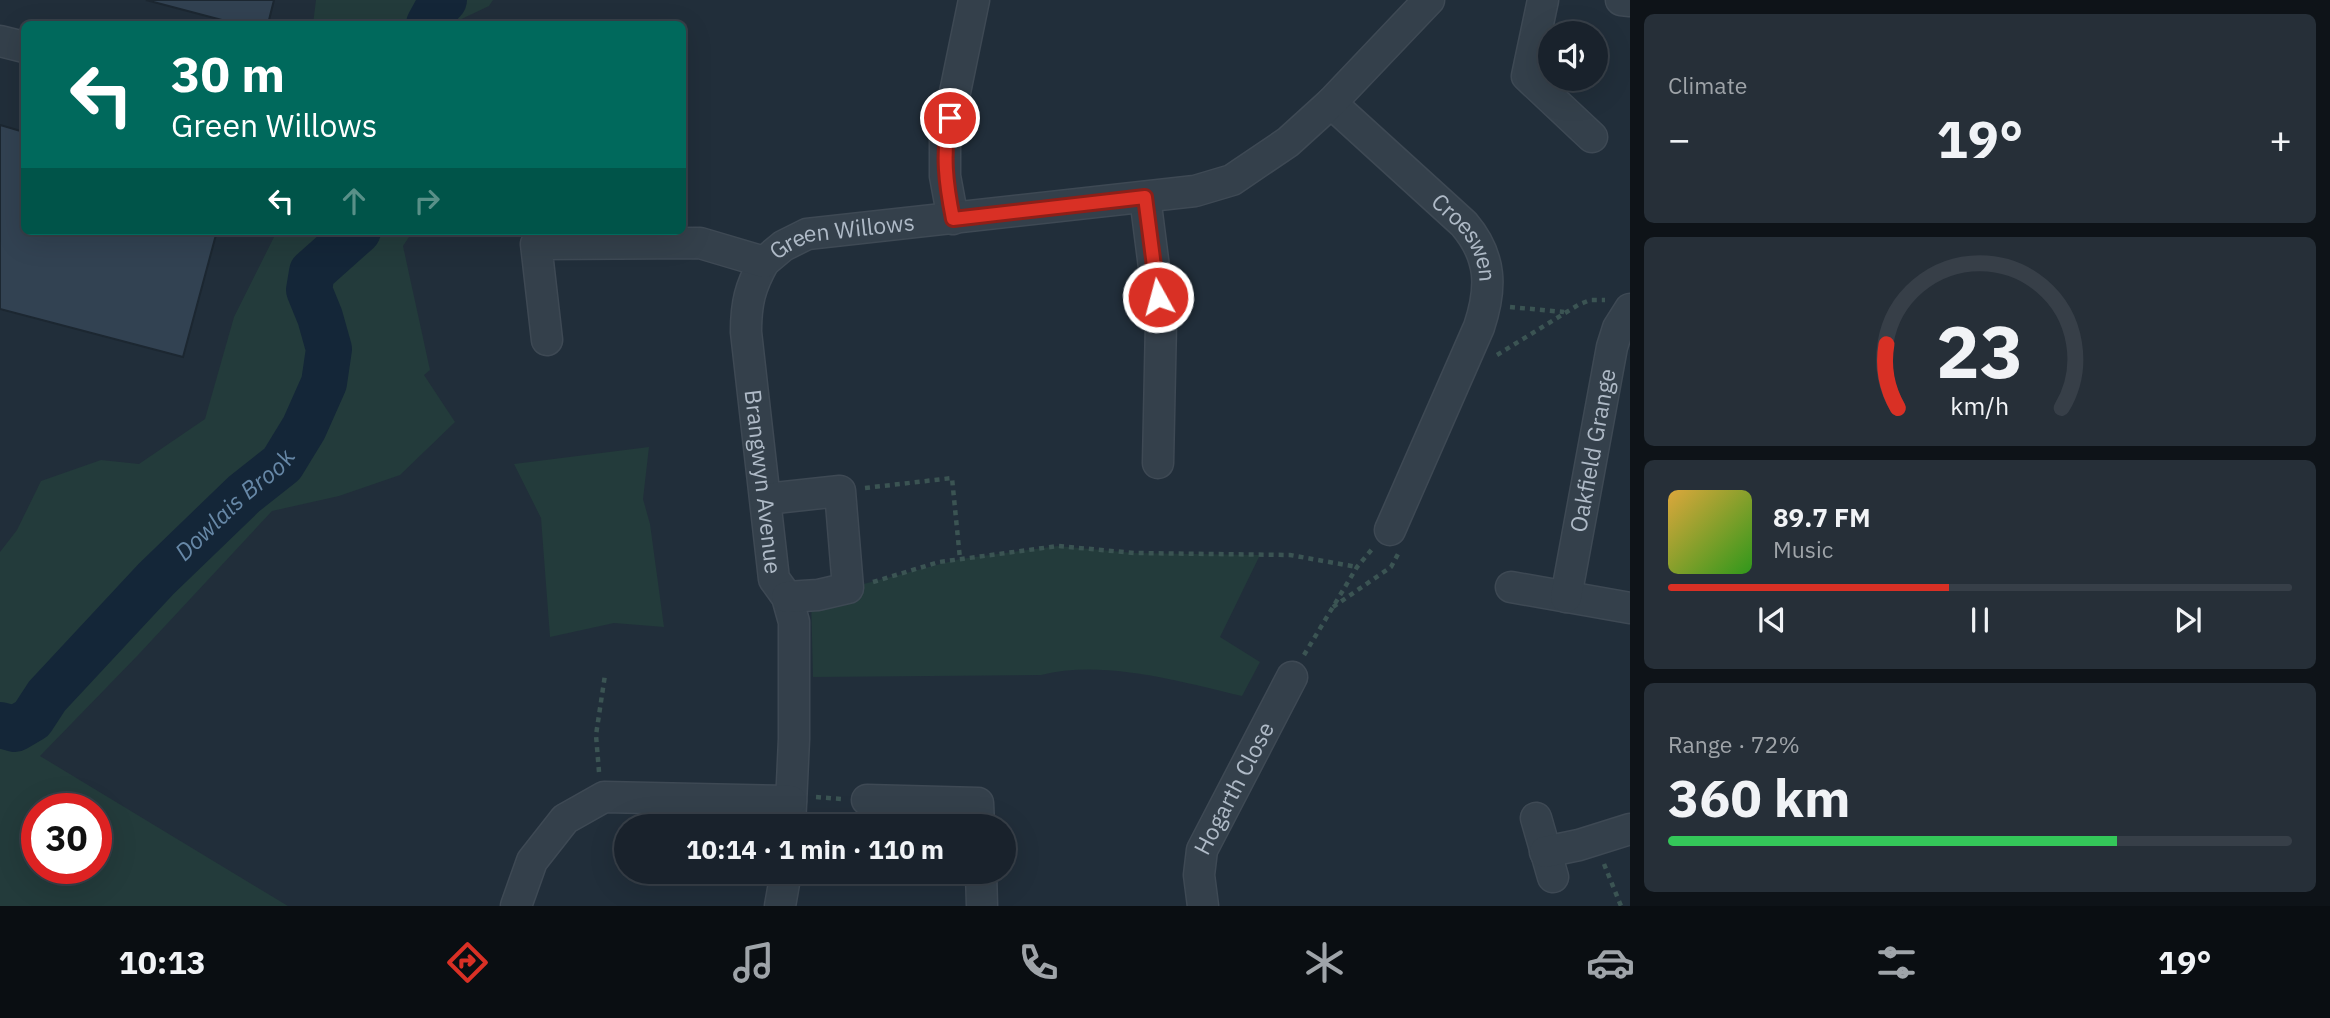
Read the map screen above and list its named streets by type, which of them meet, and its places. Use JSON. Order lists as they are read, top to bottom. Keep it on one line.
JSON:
{"streets":{"street":["Green Willows","Croeswen","Oakfield Grange","Brangwyn Avenue","Hogarth Close"]},"crossings":[["Green Willows","Croeswen"],["Green Willows","Brangwyn Avenue"]],"water":["Dowlais Brook"],"page":{"tile":["Climate",["Range · 72%","360 km"]],"turn":["30 m","Green Willows"],"heat":["−","19°","+"],"song":["89.7 FM","Music"],"limit":"30","trip":"10:14 · 1 min · 110 m","tabs":["10:13","19°"],"gauge":["23","km/h"]}}
